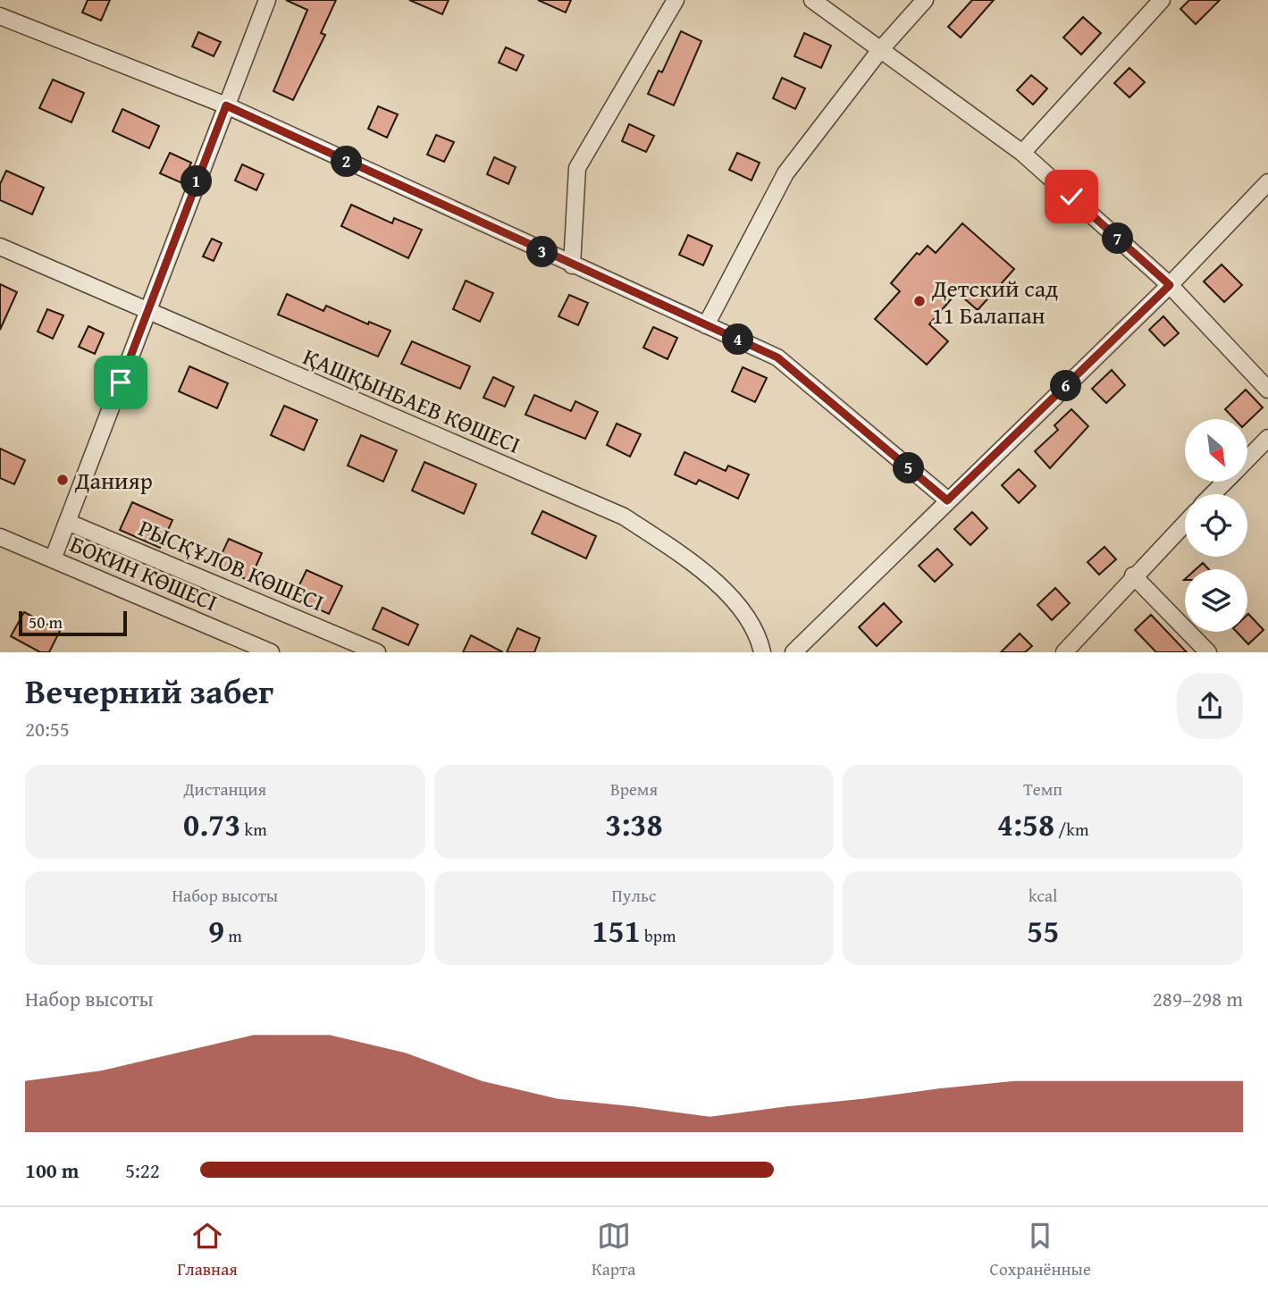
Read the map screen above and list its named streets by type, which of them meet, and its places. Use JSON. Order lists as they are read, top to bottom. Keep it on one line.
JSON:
{"streets":{"street":["ҚАШҚЫНБАЕВ КӨШЕСІ","РЫСҚҰЛОВ КӨШЕСІ","БОКИН КӨШЕСІ"]},"places":["Детский сад 11 Балапан","Данияр"],"scale_bar":"50 m","north":"bottom right","page":{"pins":["2","1","7","3","4","6","5"],"scale":"50 m","heading":["Вечерний забег","20:55"],"stats":[["Дистанция","0.73 km"],["Время","3:38"],["Темп","4:58 /km"],["Набор высоты","9 m"],["Пульс","151 bpm"],["kcal","55"]],"chart":["Набор высоты","289–298 m"],"list":[{"name":"100 m","note":"5:22"}],"tabs":["Главная","Карта","Сохранённые"]}}
